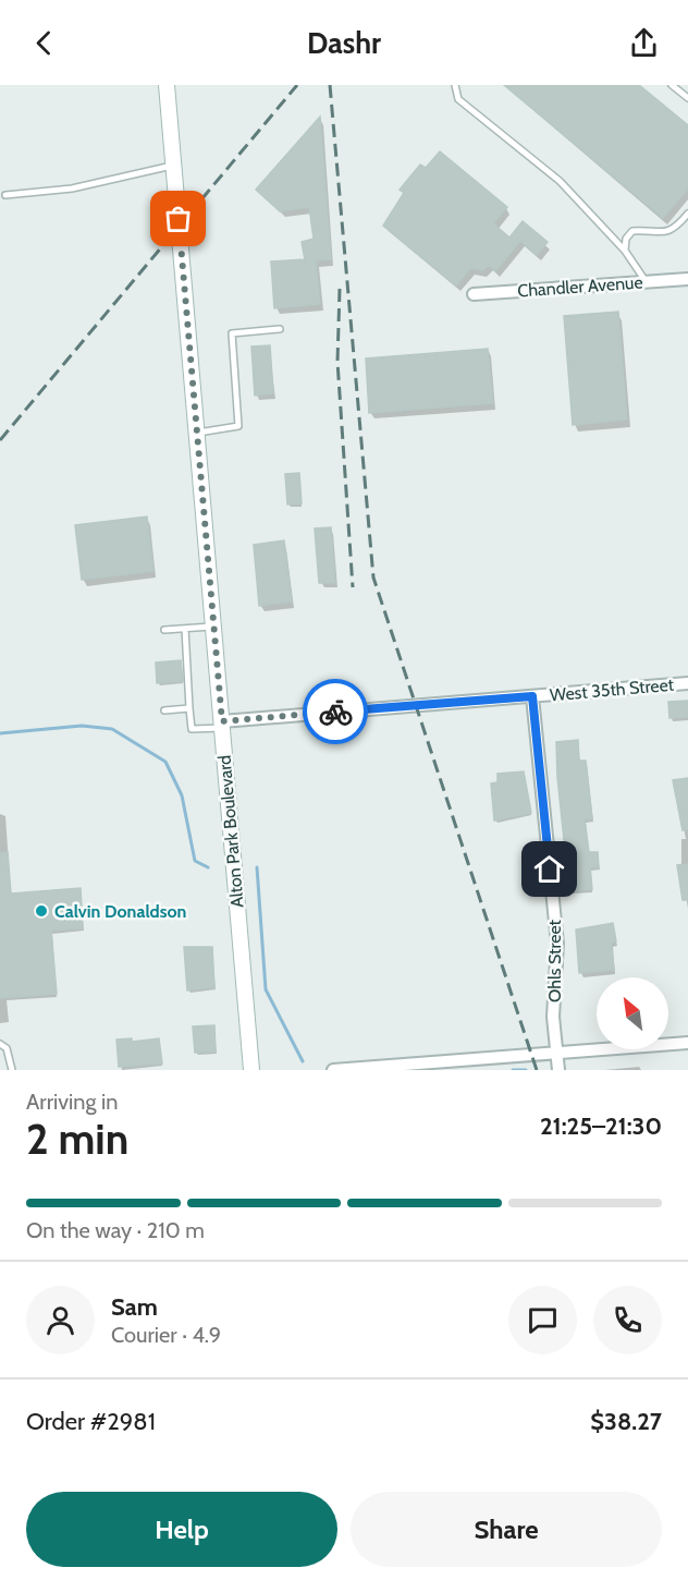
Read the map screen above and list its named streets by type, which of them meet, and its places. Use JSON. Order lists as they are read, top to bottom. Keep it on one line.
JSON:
{"streets":{"main road":["Alton Park Boulevard"],"street":["Chandler Avenue","West 35th Street","Ohls Street"]},"crossings":[["West 35th Street","Alton Park Boulevard"],["West 35th Street","Ohls Street"]],"places":["Calvin Donaldson"],"north":"top left","page":{"header":"Dashr","heading":["2 min","Arriving in","21:25–21:30"],"panel":["Sam","Courier · 4.9","Order #2981","$38.27"],"bar":"On the way · 210 m","buttons":["Help","Share"]}}
